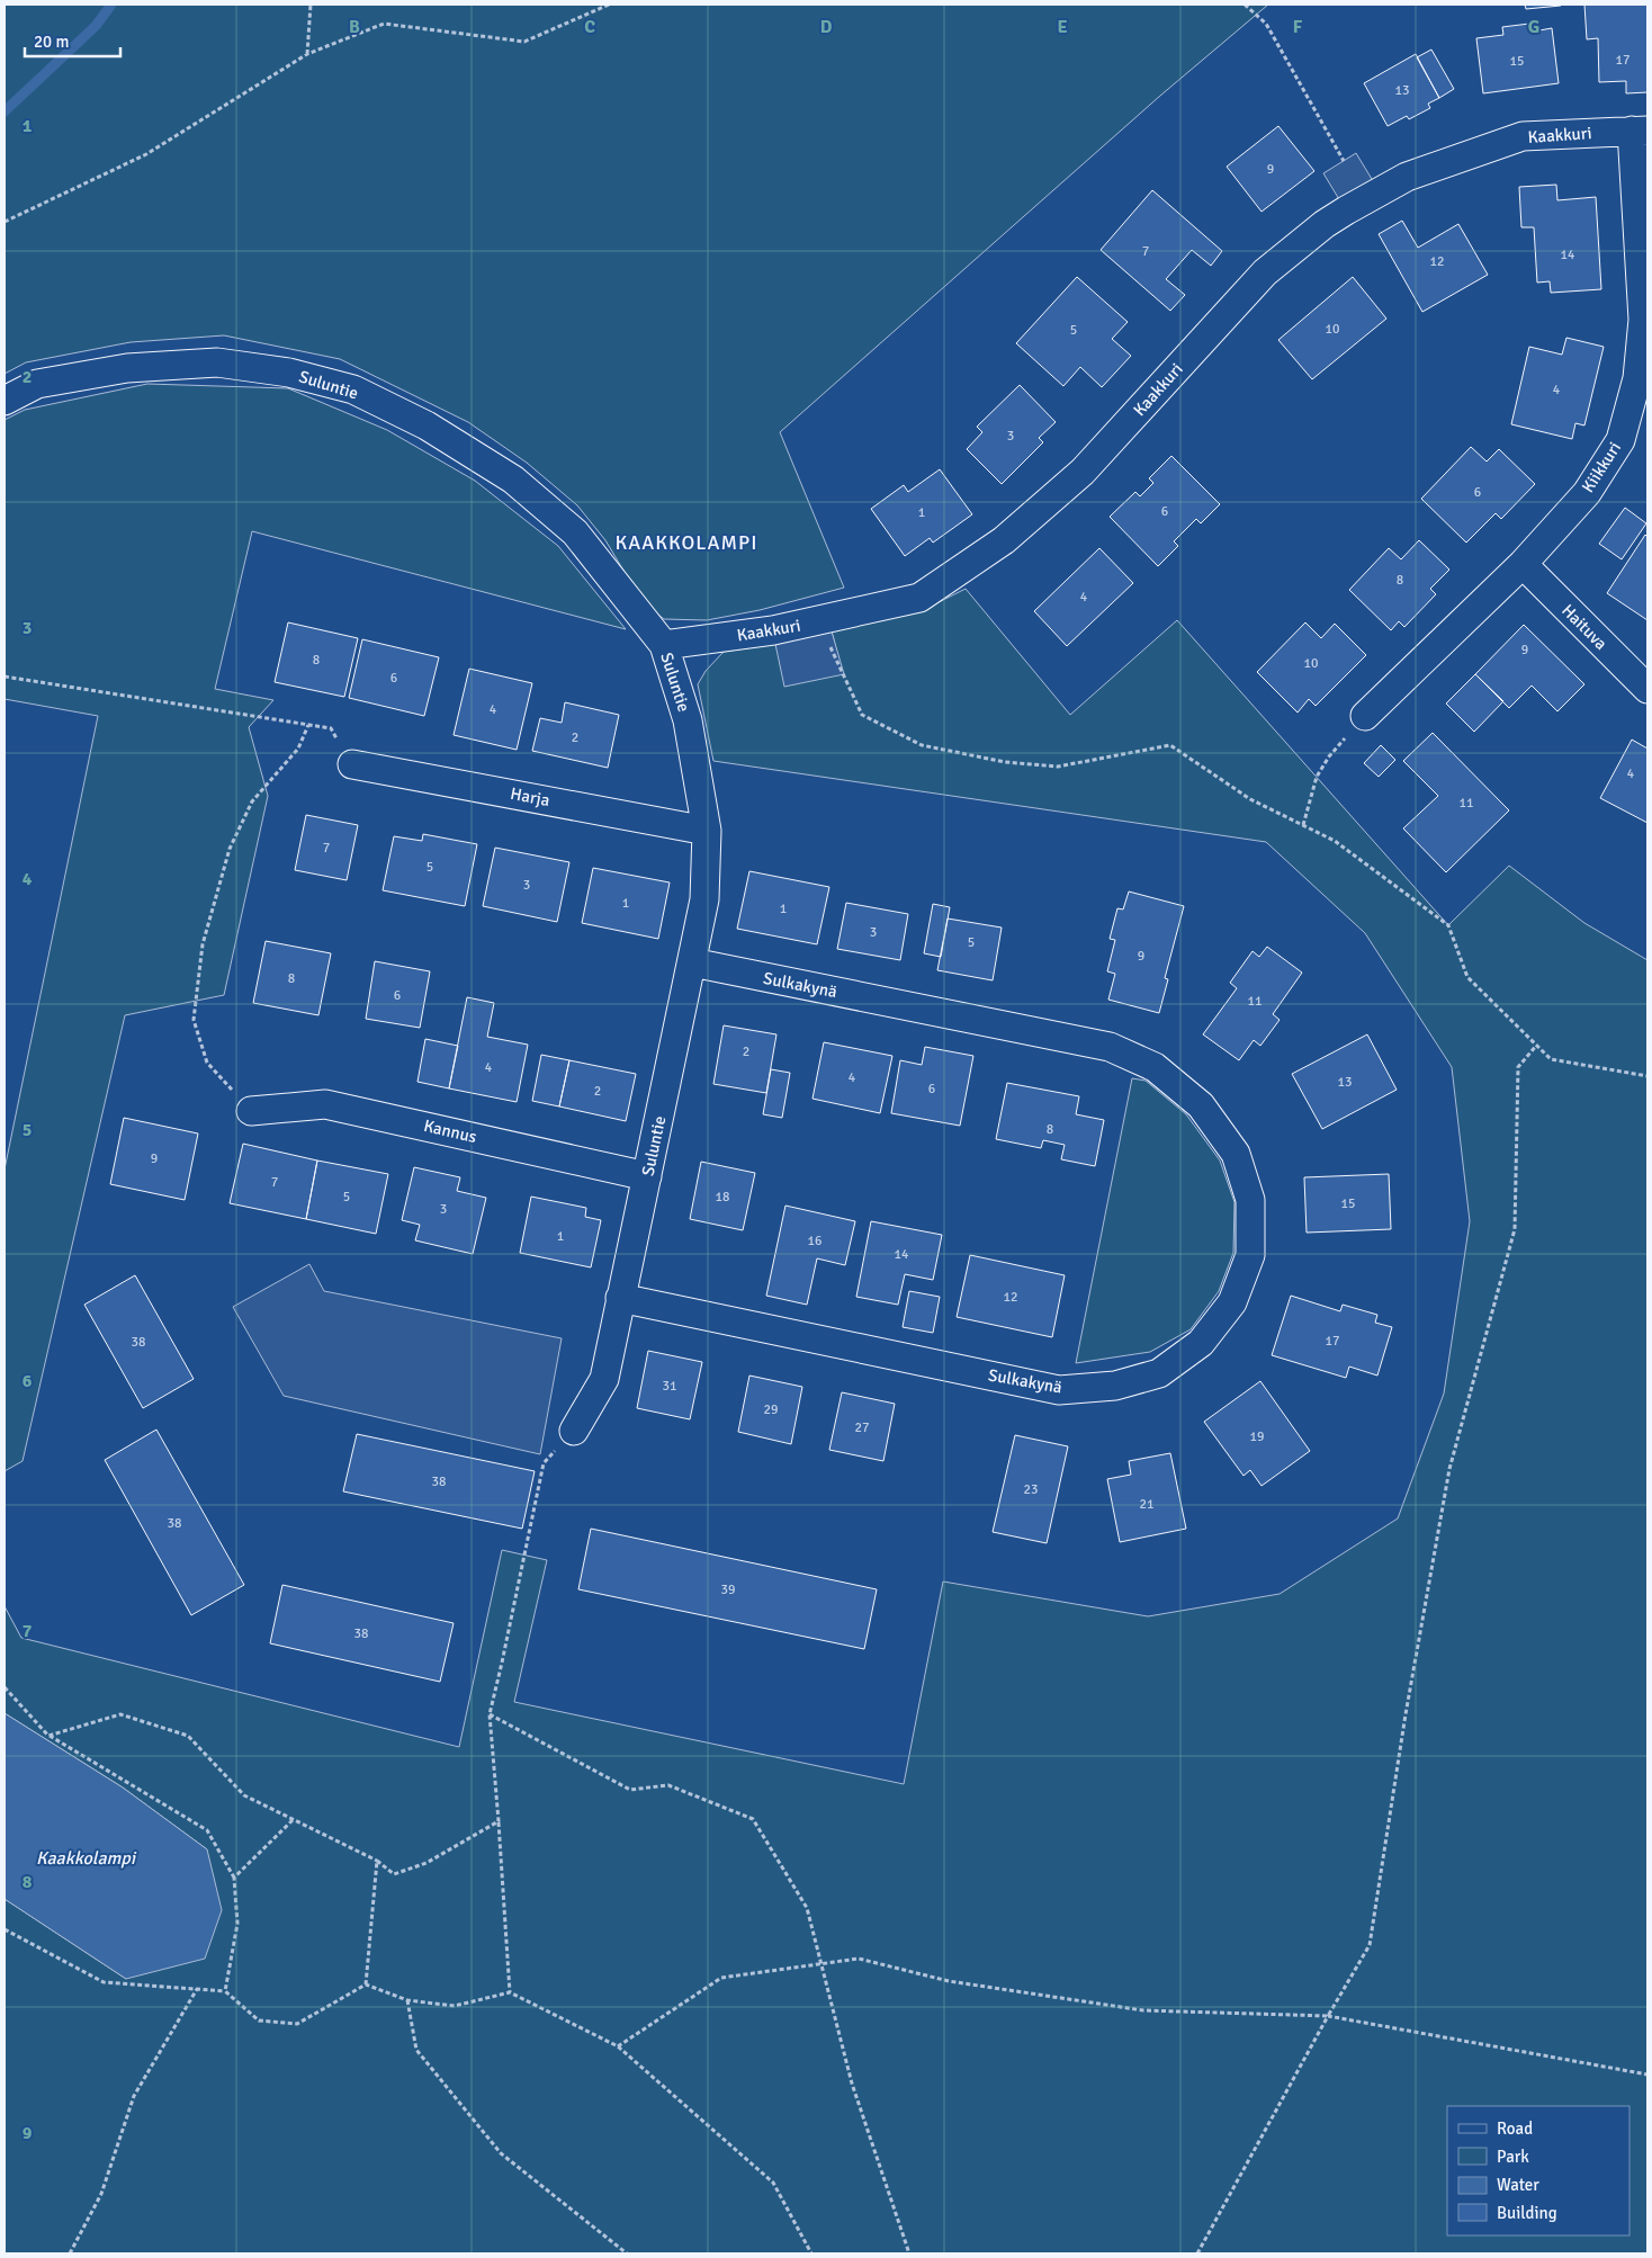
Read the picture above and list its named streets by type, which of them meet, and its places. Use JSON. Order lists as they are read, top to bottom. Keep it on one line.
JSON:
{"streets":{"street":["Kaakkuri","Suluntie","Kiikkuri","Haituva","Harja","Sulkakynä","Kannus"]},"crossings":[["Kaakkuri","Suluntie"],["Kaakkuri","Kiikkuri"],["Suluntie","Harja"],["Suluntie","Sulkakynä"],["Suluntie","Kannus"],["Kiikkuri","Haituva"]],"districts":["KAAKKOLAMPI"],"water":["Kaakkolampi"],"house_numbers":["17","15","13","9","7","14","12","10","5","4","3","6","6","1","8","4","9","8","10","6","4","2","4","11","7","5","3","1","1","3","5","9","8","6","11","2","4","4","13","6","2","8","9","7","5","18","15","3","1","16","14","12","17","38","31","29","27","19","38","23","21","38","39","38"],"legend":["Road","Park","Water","Building"],"scale_bar":"20 m","grid":{"columns":["B","C","D","E","F","G"],"rows":["1","2","3","4","5","6","7","8","9"]}}
